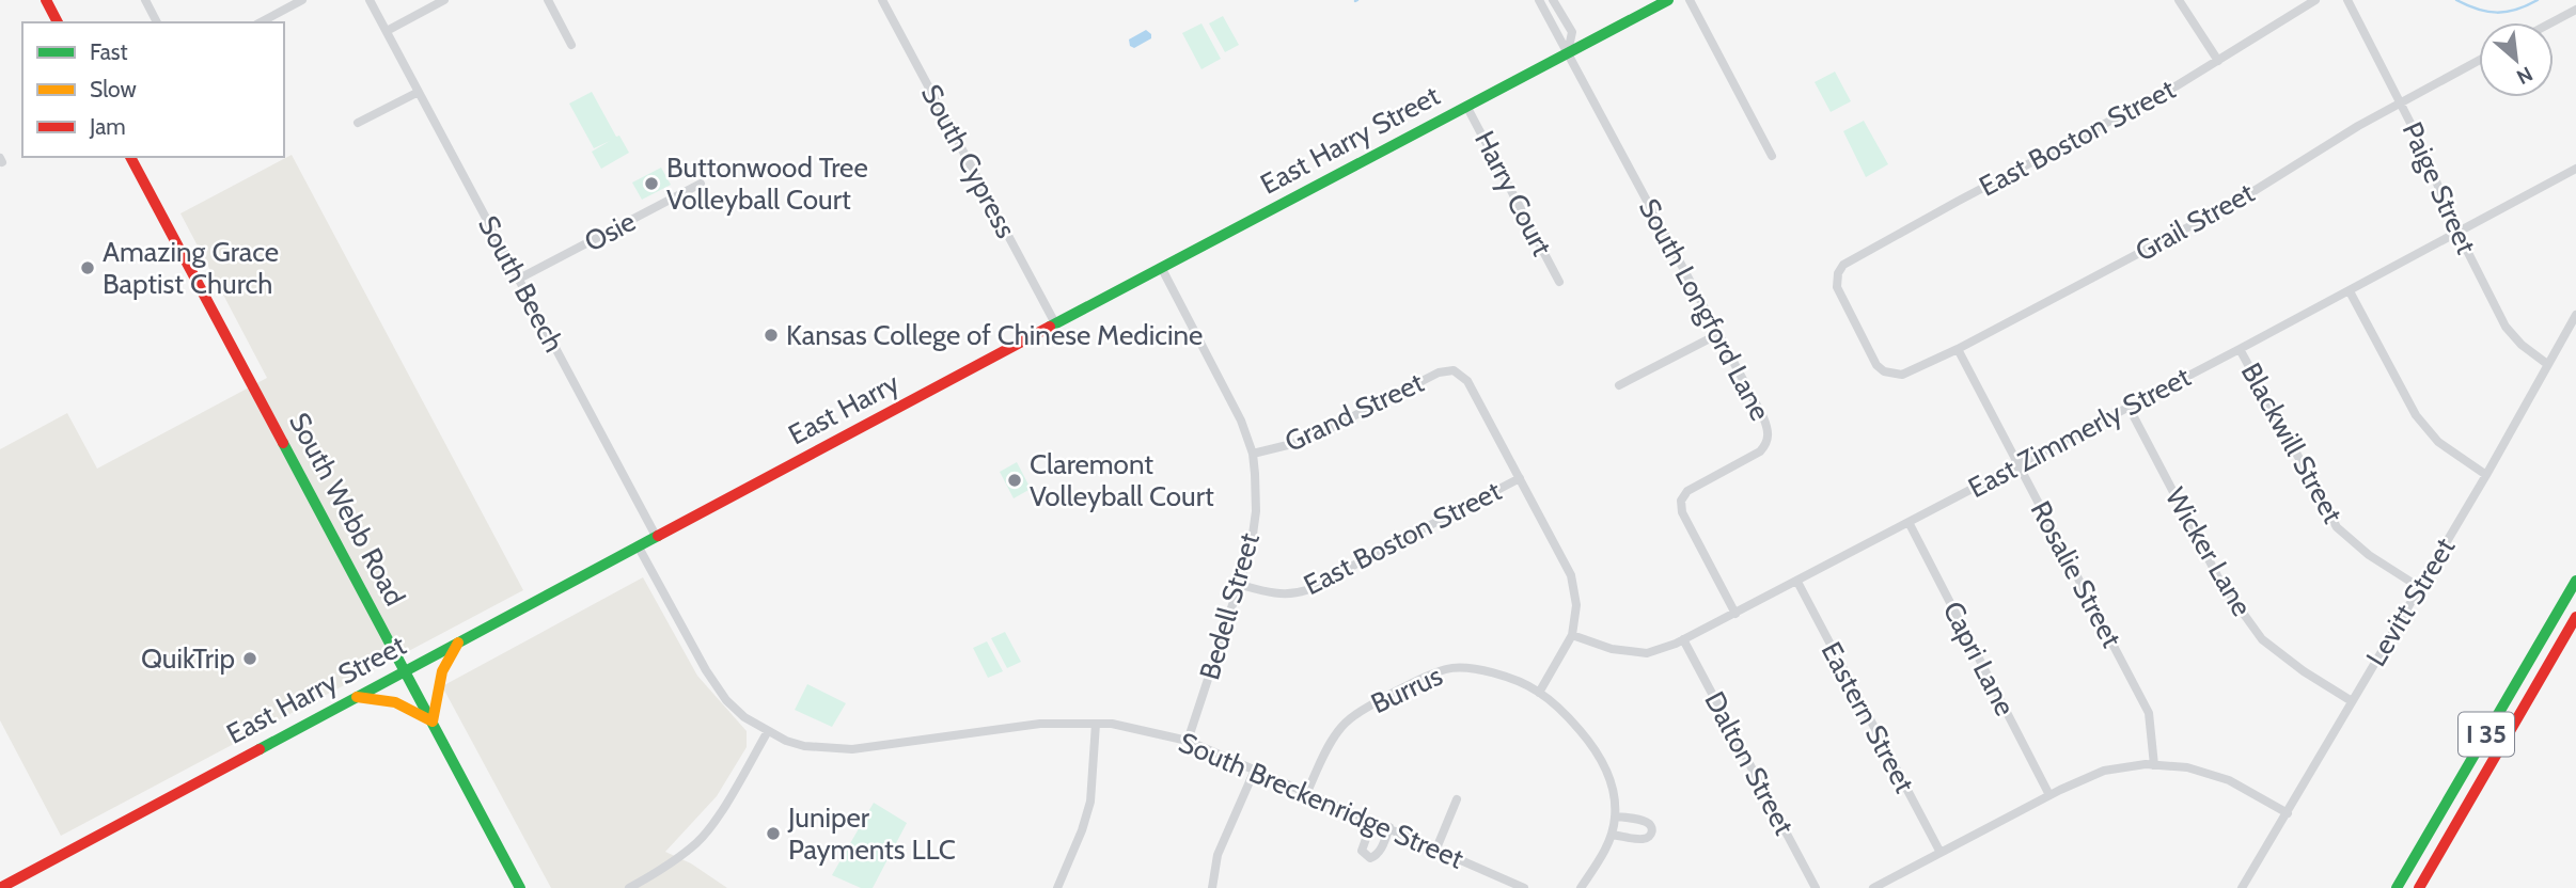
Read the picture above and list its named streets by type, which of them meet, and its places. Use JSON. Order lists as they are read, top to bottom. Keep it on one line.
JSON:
{"streets":{"main road":["East Harry Street","East Harry","South Webb Road","I 35"],"street":["East Boston Street","South Cypress","Paige Street","Harry Court","Grail Street","Osie","South Beech","South Longford Lane","Grand Street","East Zimmerly Street","Blackwill Street","Wicker Lane","Rosalie Street","Levitt Street","Bedell Street","Capri Lane","Burrus","Eastern Street","Dalton Street","South Breckenridge Street"]},"crossings":[["East Boston Street","Grail Street"],["East Boston Street","Grand Street"],["East Boston Street","Bedell Street"],["East Harry Street","South Cypress"],["East Harry Street","Harry Court"],["East Harry Street","South Beech"],["East Harry Street","South Longford Lane"],["East Harry Street","East Harry"],["East Harry Street","South Webb Road"],["East Harry Street","Bedell Street"],["East Harry Street","South Breckenridge Street"],["South Cypress","East Harry"],["Paige Street","Grail Street"],["Paige Street","East Zimmerly Street"],["Paige Street","Levitt Street"],["Grail Street","Rosalie Street"],["Osie","South Beech"],["South Beech","East Harry"],["South Longford Lane","East Zimmerly Street"],["Grand Street","Bedell Street"],["East Zimmerly Street","Blackwill Street"],["East Zimmerly Street","Wicker Lane"],["East Zimmerly Street","Rosalie Street"],["East Zimmerly Street","Capri Lane"],["East Zimmerly Street","Eastern Street"],["East Zimmerly Street","Dalton Street"],["Blackwill Street","Levitt Street"],["Wicker Lane","Levitt Street"],["Bedell Street","South Breckenridge Street"],["Burrus","South Breckenridge Street"]],"places":["Buttonwood Tree Volleyball Court","Amazing Grace Baptist Church","Kansas College of Chinese Medicine","Claremont Volleyball Court","QuikTrip","Juniper Payments LLC"],"legend":["Fast","Slow","Jam"],"north":"bottom right"}
